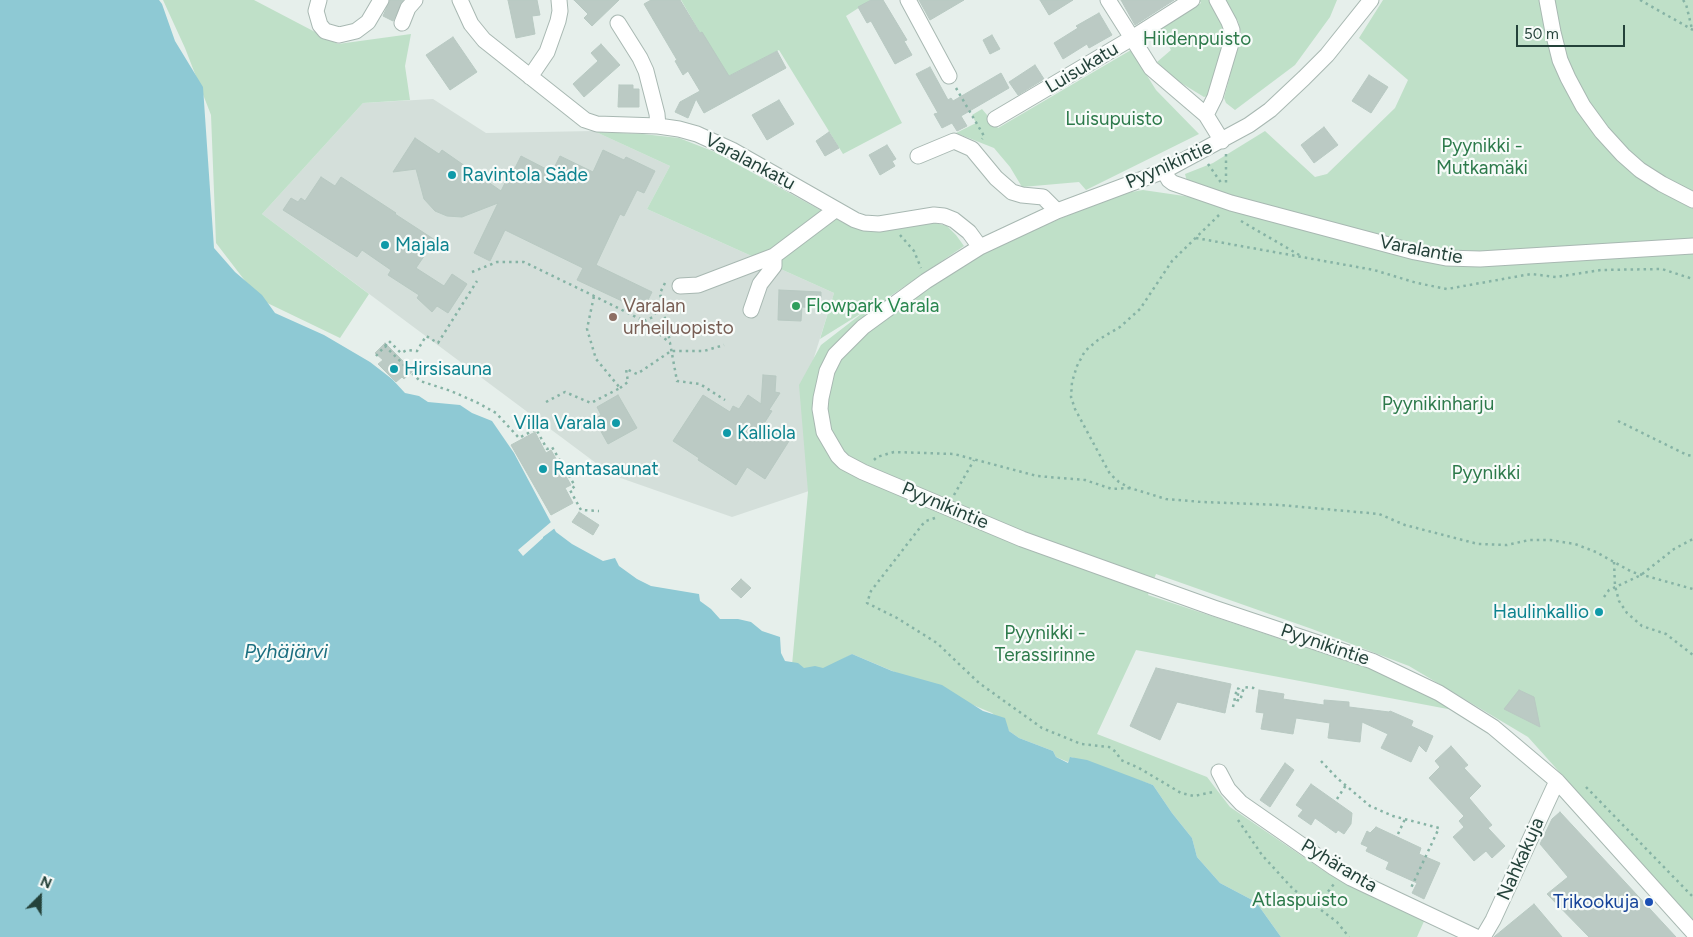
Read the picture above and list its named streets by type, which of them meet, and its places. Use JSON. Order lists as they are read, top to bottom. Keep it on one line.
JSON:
{"streets":{"street":["Luisukatu","Varalankatu","Pyynikintie","Varalantie","Nahkakuja","Pyhäranta"]},"crossings":[["Varalankatu","Pyynikintie"],["Pyynikintie","Varalantie"],["Pyynikintie","Nahkakuja"]],"water":["Pyhäjärvi"],"parks":["Hiidenpuisto","Luisupuisto","Pyynikki - Mutkamäki","Pyynikinharju","Pyynikki","Pyynikki - Terassirinne","Atlaspuisto"],"places":["Ravintola Säde","Majala","Flowpark Varala","Varalan urheiluopisto","Hirsisauna","Villa Varala","Kalliola","Rantasaunat","Haulinkallio","Trikookuja"],"scale_bar":"50 m","north":"top right"}
